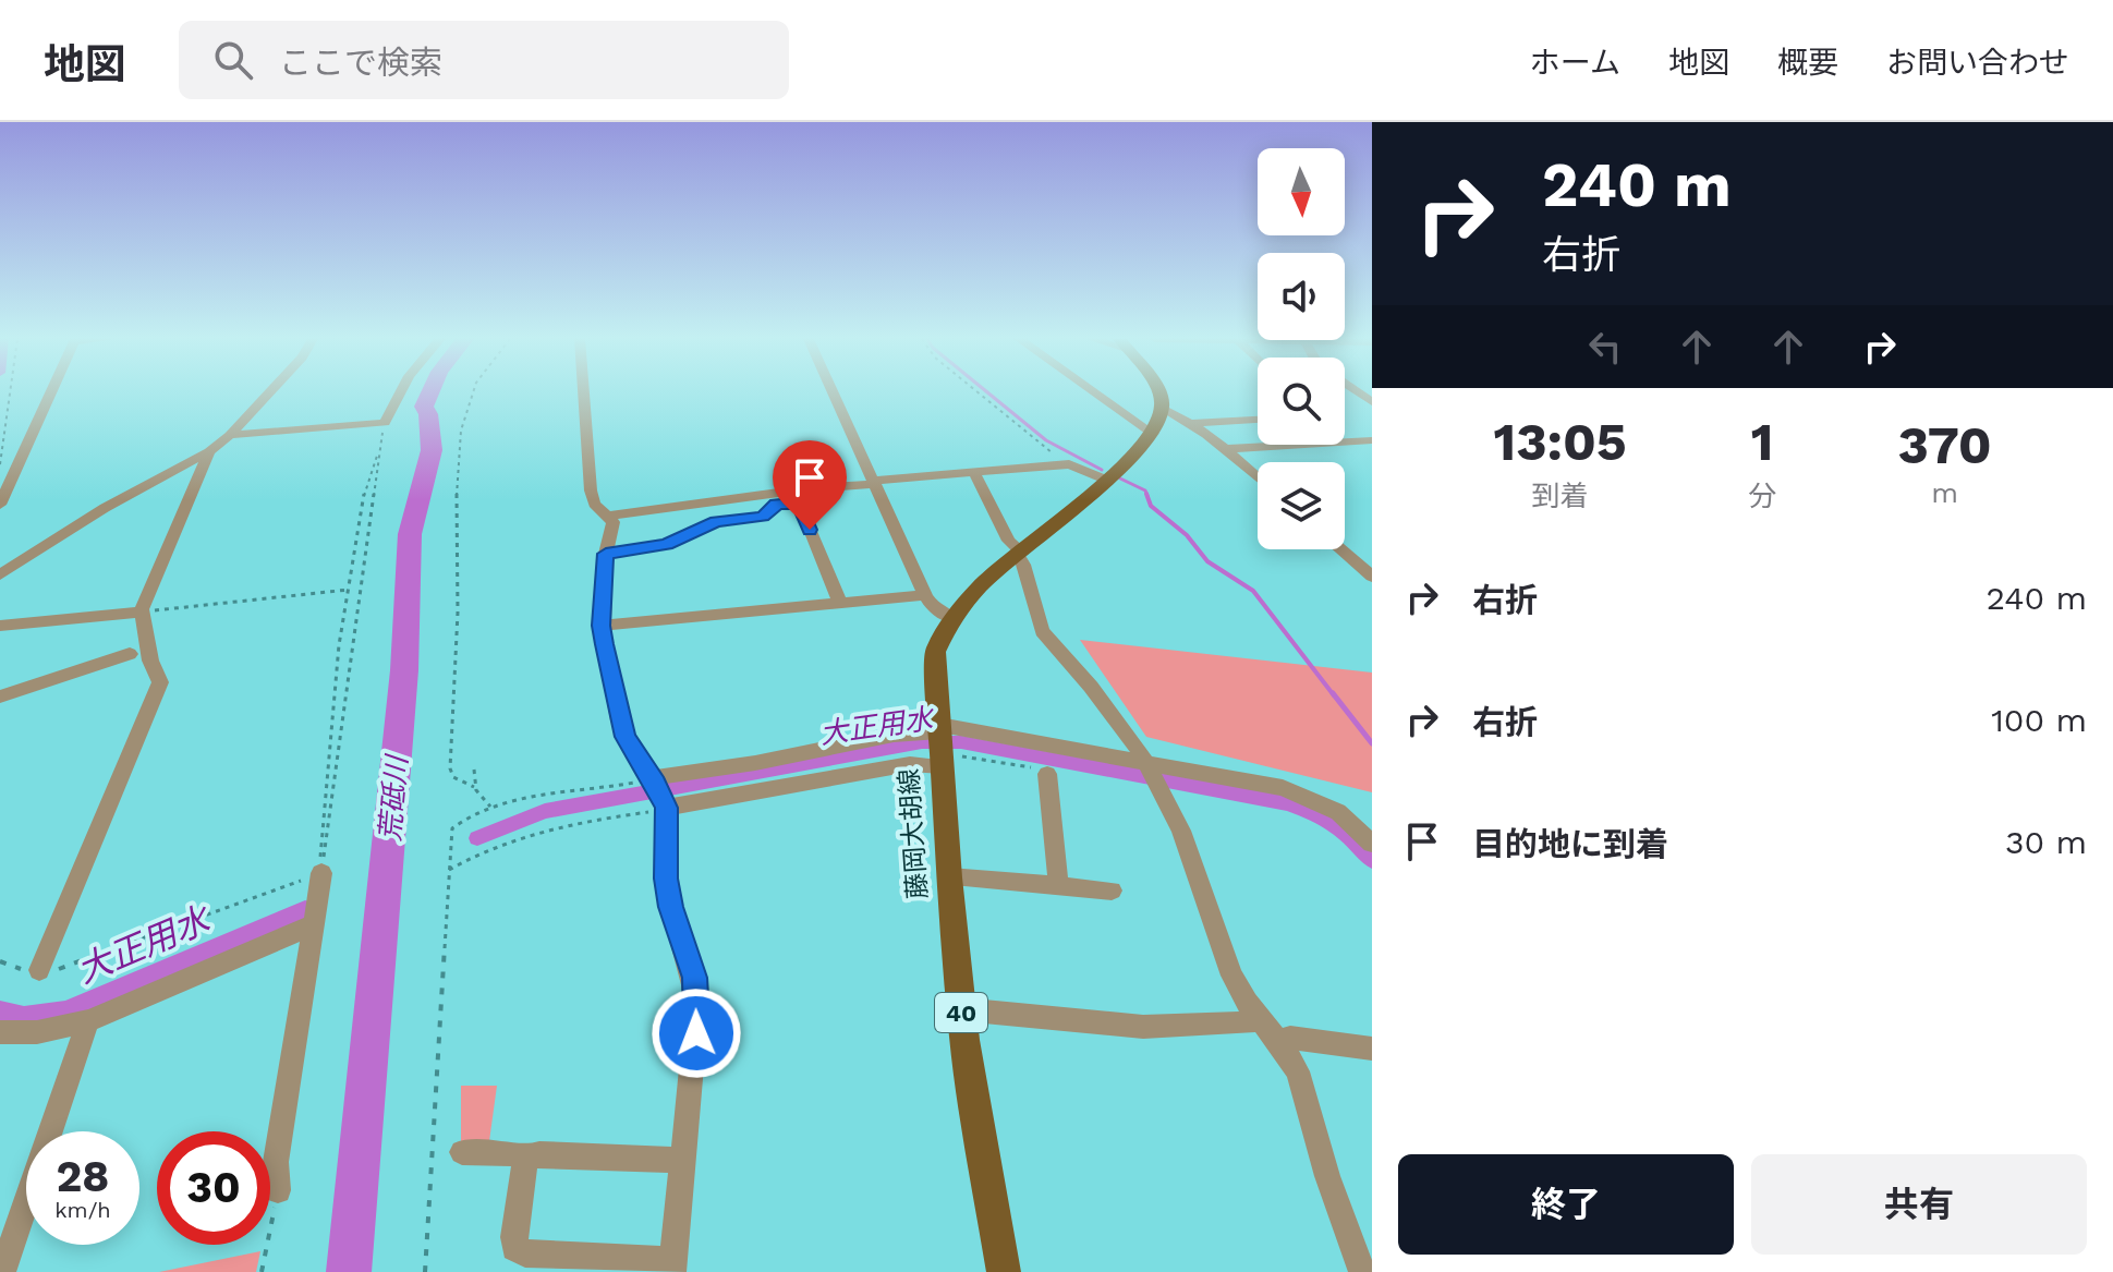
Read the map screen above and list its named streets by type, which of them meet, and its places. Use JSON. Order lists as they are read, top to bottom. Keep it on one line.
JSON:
{"streets":{"main road":["藤岡大胡線","40"]},"water":["大正用水","荒砥川"],"north":"bottom","page":{"header":"地図","search":"ここで検索","nav":["ホーム","地図","概要","お問い合わせ"],"turn":["240 m","右折"],"eta":["13:05","到着","1","分","370","m"],"list":[{"name":"右折","value":"240 m"},{"name":"右折","value":"100 m"},{"name":"目的地に到着","value":"30 m"}],"speed":"28 km/h","limit":"30","buttons":["終了","共有"]}}
